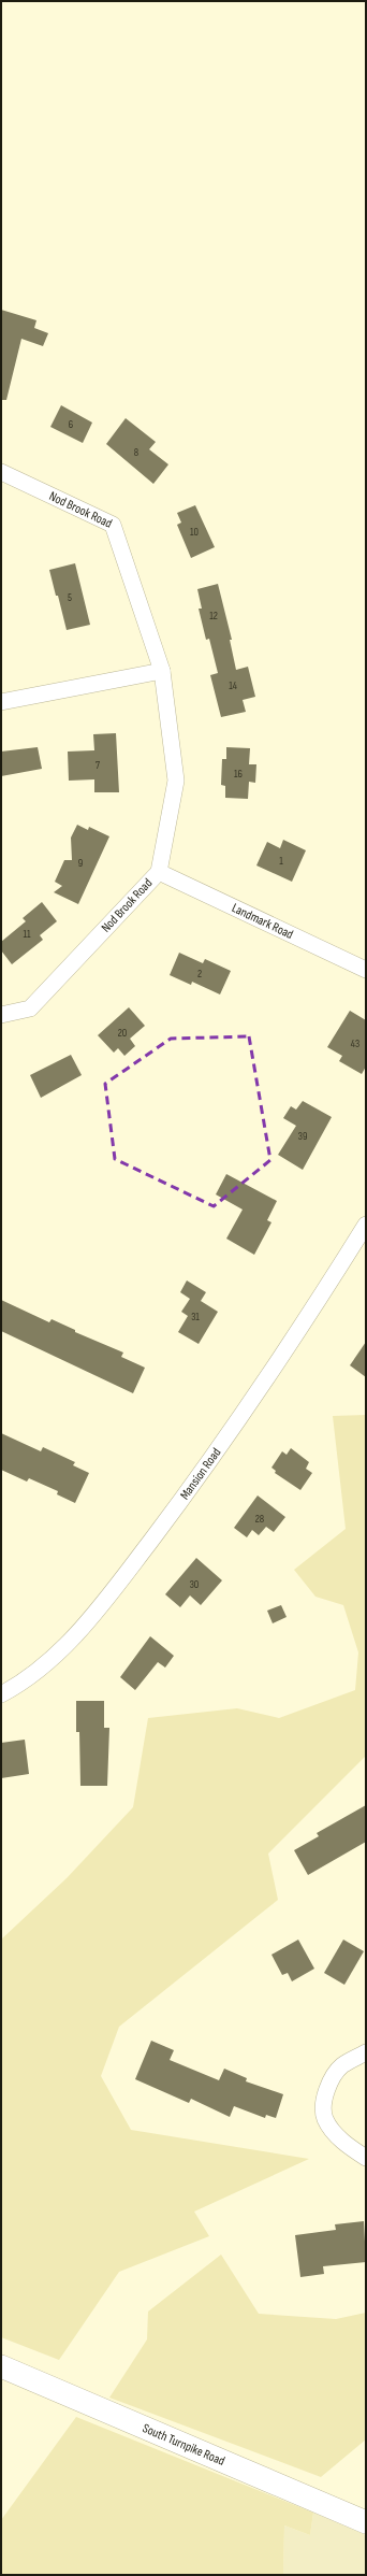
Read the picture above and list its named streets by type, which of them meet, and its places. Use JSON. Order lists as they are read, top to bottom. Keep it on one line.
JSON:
{"streets":{"main road":["South Turnpike Road"],"street":["Nod Brook Road","Landmark Road","Mansion Road"]},"crossings":[["Nod Brook Road","Landmark Road"]],"house_numbers":["6","8","10","5","12","14","7","16","1","9","11","2","20","43","39","31","28","30"]}
